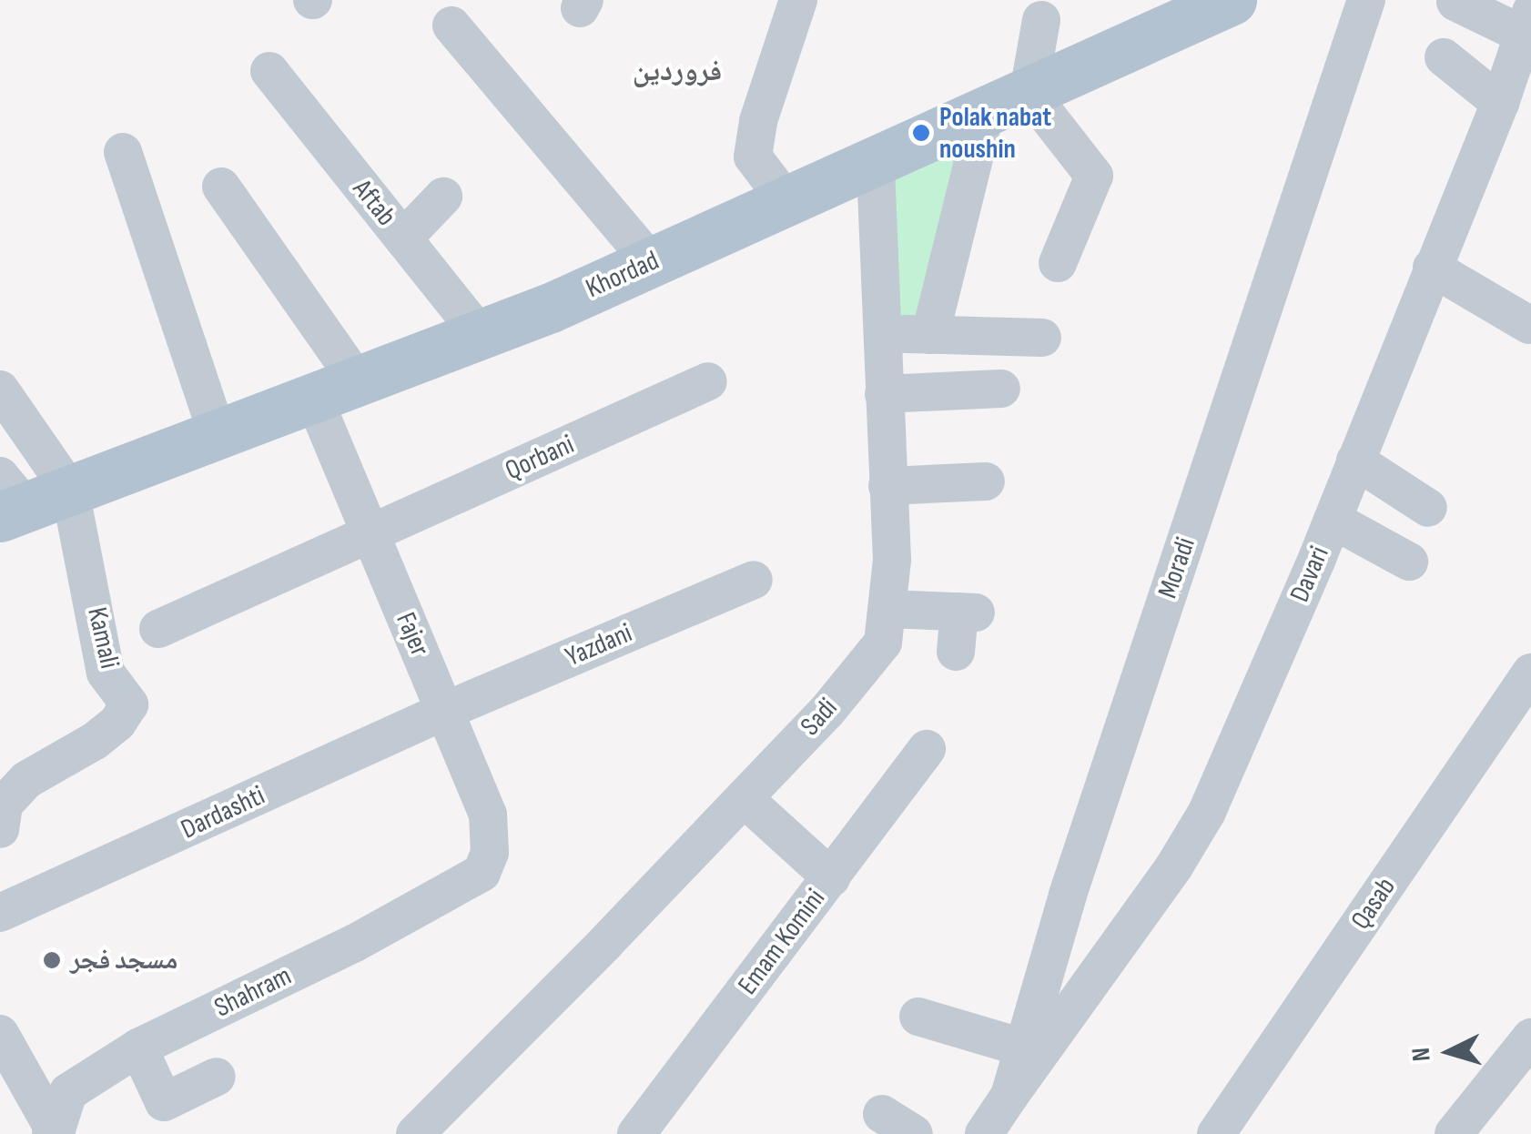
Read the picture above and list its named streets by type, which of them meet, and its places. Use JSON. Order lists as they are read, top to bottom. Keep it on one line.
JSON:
{"streets":{"main road":["Khordad"],"street":["Aftab","Qorbani","Moradi","Davari","Fajer","Kamali","Yazdani","Sadi","Dardashti","Qasab","Emam Komini"]},"crossings":[["Aftab","Khordad"],["Khordad","Fajer"],["Khordad","Kamali"],["Khordad","Sadi"],["Qorbani","Fajer"],["Moradi","Davari"],["Fajer","Yazdani"],["Fajer","Dardashti"],["Yazdani","Dardashti"]],"districts":["فروردین"],"places":["Polak nabat noushin","مسجد فجر"],"north":"left"}
